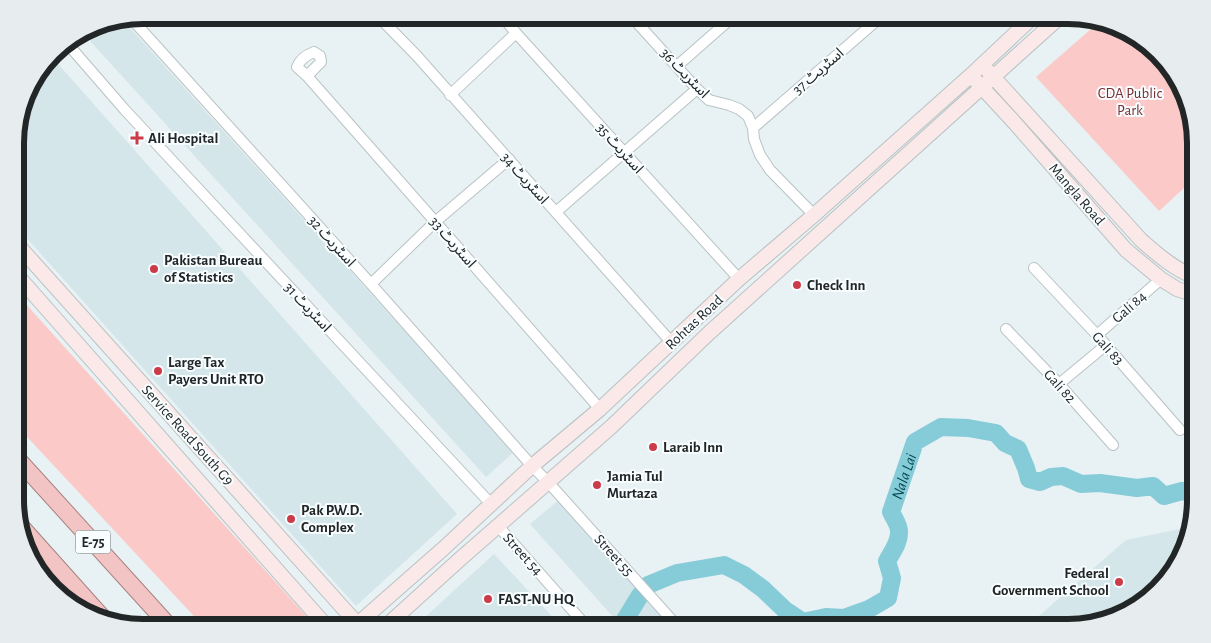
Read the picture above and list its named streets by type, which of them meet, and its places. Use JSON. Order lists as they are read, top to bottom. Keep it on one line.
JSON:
{"streets":{"highway":["E-75"],"main road":["Mangla Road","Rohtas Road","Service Road South G9"],"street":["اسٹریٹ 37","اسٹریٹ 36","اسٹریٹ 35","اسٹریٹ 34","اسٹریٹ 32","اسٹریٹ 33","اسٹریٹ 31","Gali 84","Gali 83","Gali 82","Street 54","Street 55"]},"crossings":[["اسٹریٹ 37","اسٹریٹ 36"],["اسٹریٹ 36","Rohtas Road"],["اسٹریٹ 35","Rohtas Road"],["اسٹریٹ 34","Rohtas Road"],["Mangla Road","Gali 84"],["Mangla Road","Rohtas Road"],["اسٹریٹ 32","Rohtas Road"],["اسٹریٹ 32","Street 55"],["اسٹریٹ 33","Rohtas Road"],["اسٹریٹ 31","Rohtas Road"],["Gali 84","Gali 83"],["Rohtas Road","Street 54"],["Rohtas Road","Street 55"]],"water":["Nala Lai"],"parks":["CDA Public Park"],"places":{"health":["Ali Hospital"],"other":["Pakistan Bureau of Statistics","Check Inn","Large Tax Payers Unit RTO","Laraib Inn","Jamia Tul Murtaza","Pak P.W.D. Complex","Federal Government School","FAST-NU HQ"]}}
